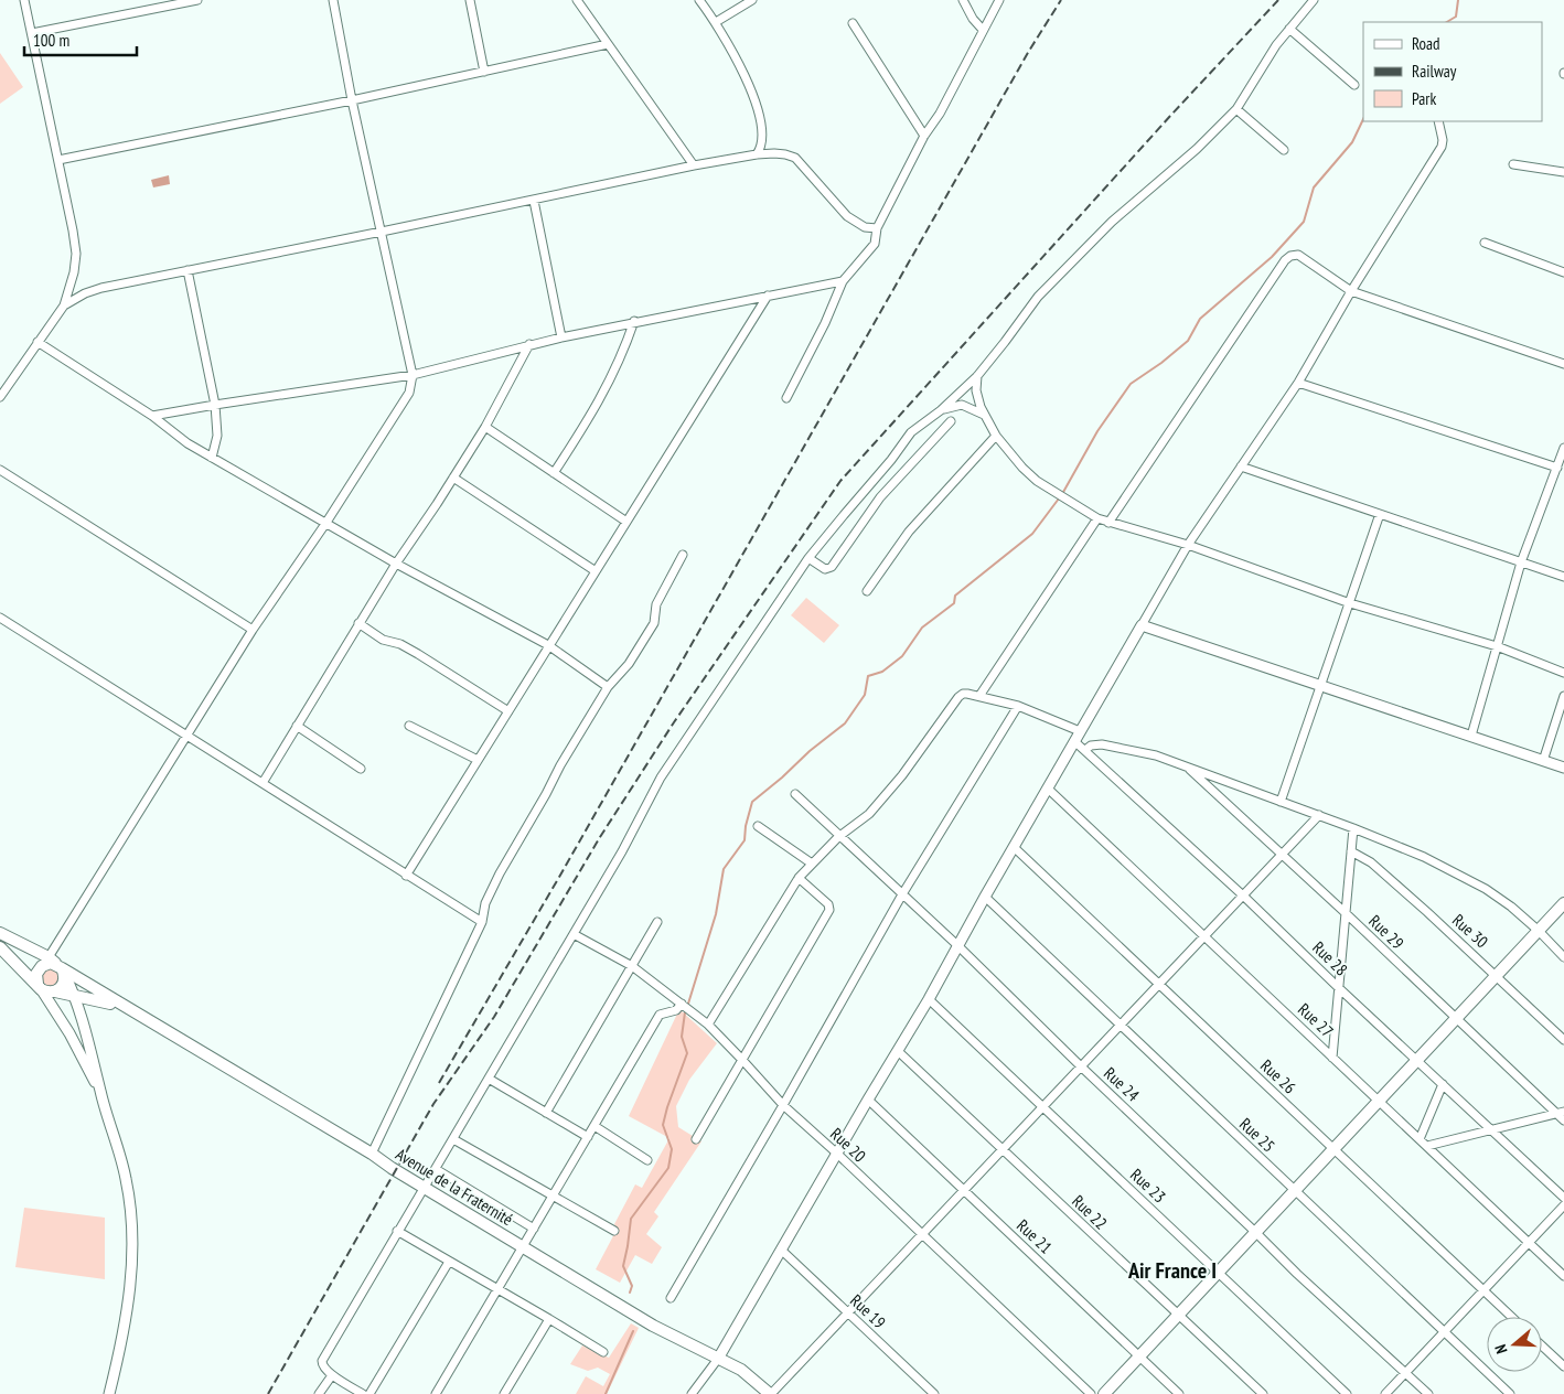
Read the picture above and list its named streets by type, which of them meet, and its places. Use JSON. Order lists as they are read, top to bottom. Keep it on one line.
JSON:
{"streets":{"main road":["Avenue de la Fraternité"],"street":["Rue 30","Rue 29","Rue 28","Rue 27","Rue 26","Rue 24","Rue 25","Rue 20","Rue 23","Rue 22","Rue 21","Rue 19"]},"districts":["Air France I"],"legend":["Road","Railway","Park"],"scale_bar":"100 m","north":"left"}
